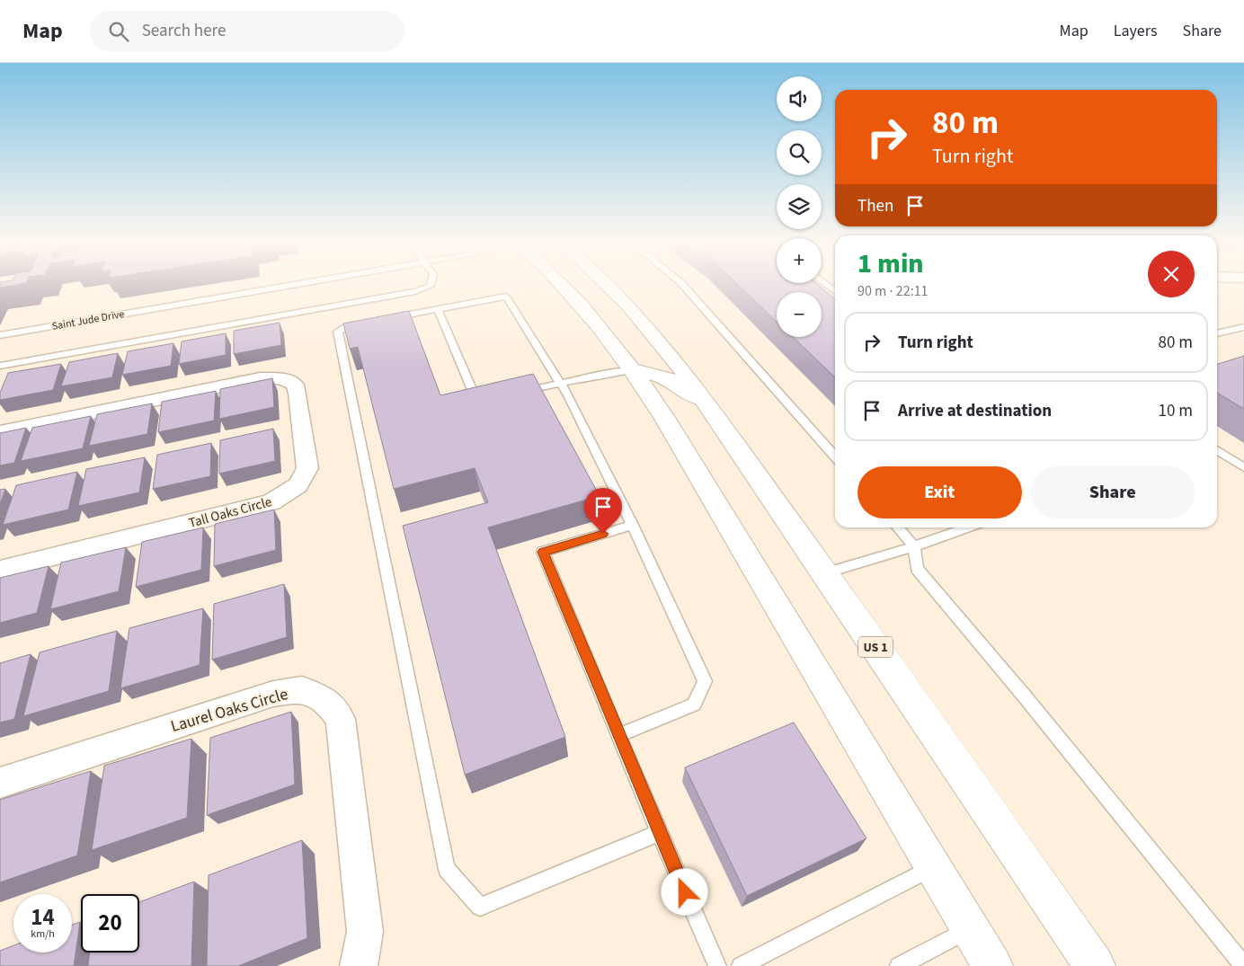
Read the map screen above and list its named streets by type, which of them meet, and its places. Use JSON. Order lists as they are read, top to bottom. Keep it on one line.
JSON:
{"streets":{"main road":["US 1"],"street":["Tall Oaks Circle","Laurel Oaks Circle"],"lane":["Saint Jude Drive"]},"page":{"header":"Map","search":"Search here","nav":["Map","Layers","Share"],"map_buttons":["+","−"],"turn":["80 m","Turn right"],"then":"Then","heading":["1 min","90 m · 22:11"],"list":[{"name":"Turn right","value":"80 m"},{"name":"Arrive at destination","value":"10 m"}],"buttons":["Exit","Share"],"speed":"14 km/h","limit":"20"}}
